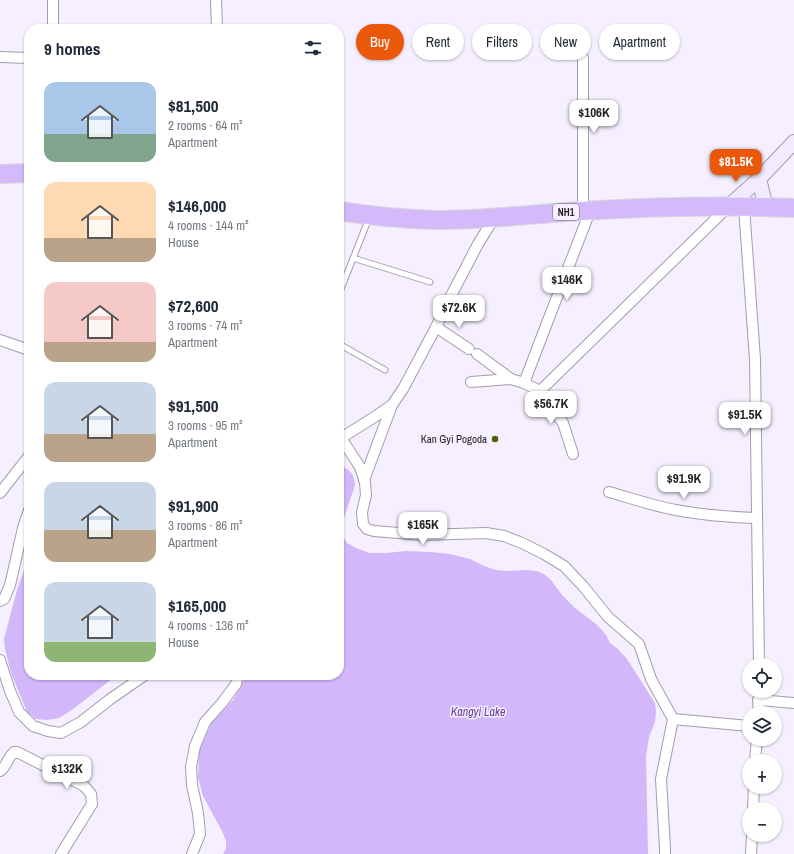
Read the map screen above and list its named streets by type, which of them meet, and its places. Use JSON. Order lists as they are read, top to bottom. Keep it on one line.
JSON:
{"streets":{"highway":["NH1"]},"water":["Kangyi Lake"],"places":["Kan Gyi Pogoda"],"page":{"chip":["Buy","Rent","Filters","New","Apartment"],"heading":"9 homes","list":[{"name":"$81,500","note":"2 rooms · 64 m² · Apartment"},{"name":"$146,000","note":"4 rooms · 144 m² · House"},{"name":"$72,600","note":"3 rooms · 74 m² · Apartment"},{"name":"$91,500","note":"3 rooms · 95 m² · Apartment"},{"name":"$91,900","note":"3 rooms · 86 m² · Apartment"},{"name":"$165,000","note":"4 rooms · 136 m² · House"}],"price":["$106K","$81.5K","$146K","$72.6K","$56.7K","$91.5K","$91.9K","$165K","$132K"],"map_buttons":["+","−"]}}
